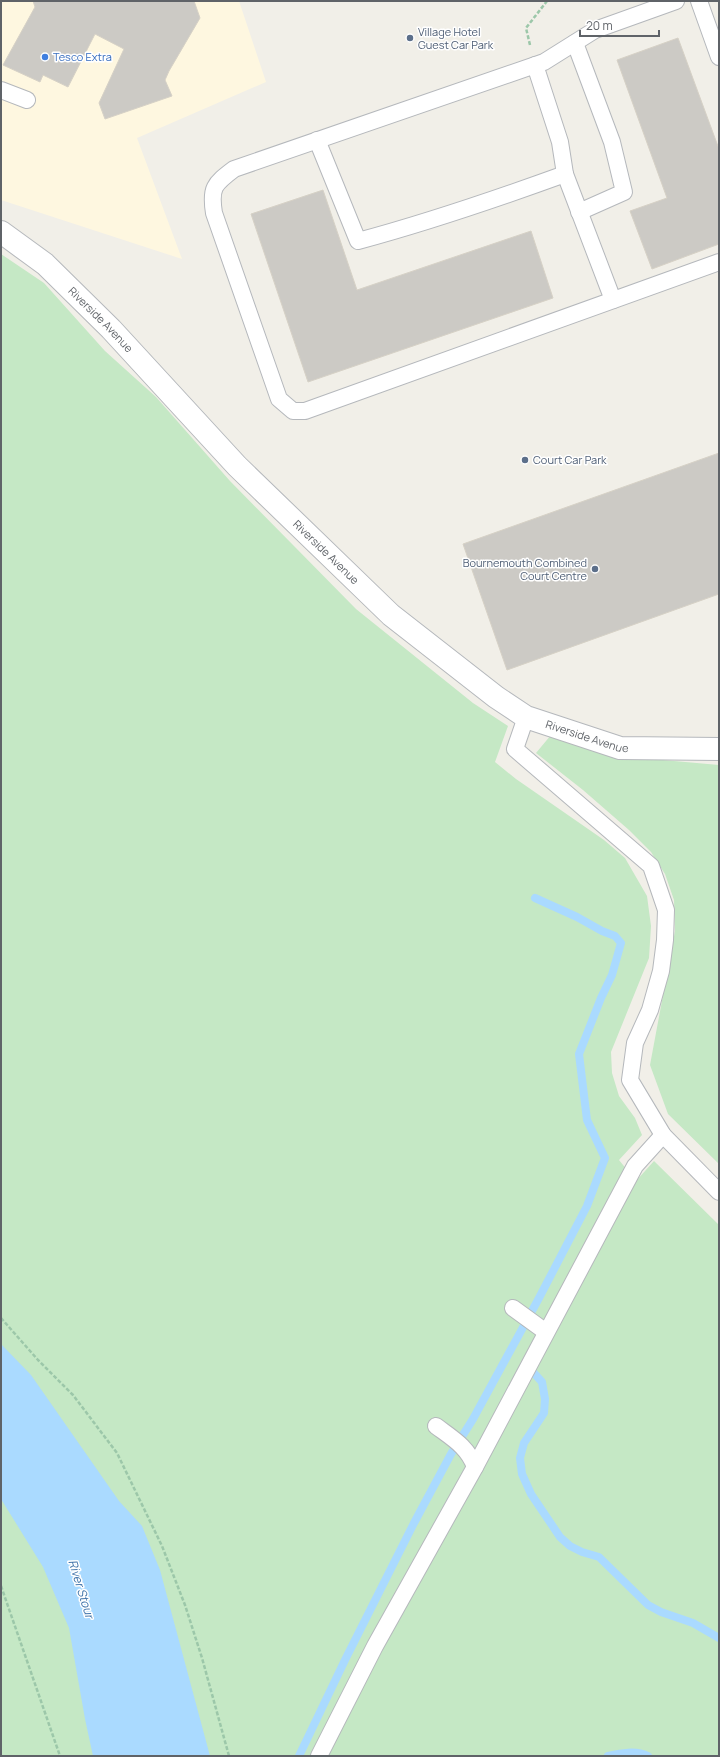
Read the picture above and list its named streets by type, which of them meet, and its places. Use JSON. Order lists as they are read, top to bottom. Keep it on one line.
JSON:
{"streets":{"street":["Riverside Avenue"]},"water":["River Stour"],"places":["Village Hotel Guest Car Park","Tesco Extra","Court Car Park","Bournemouth Combined Court Centre"],"scale_bar":"20 m"}
